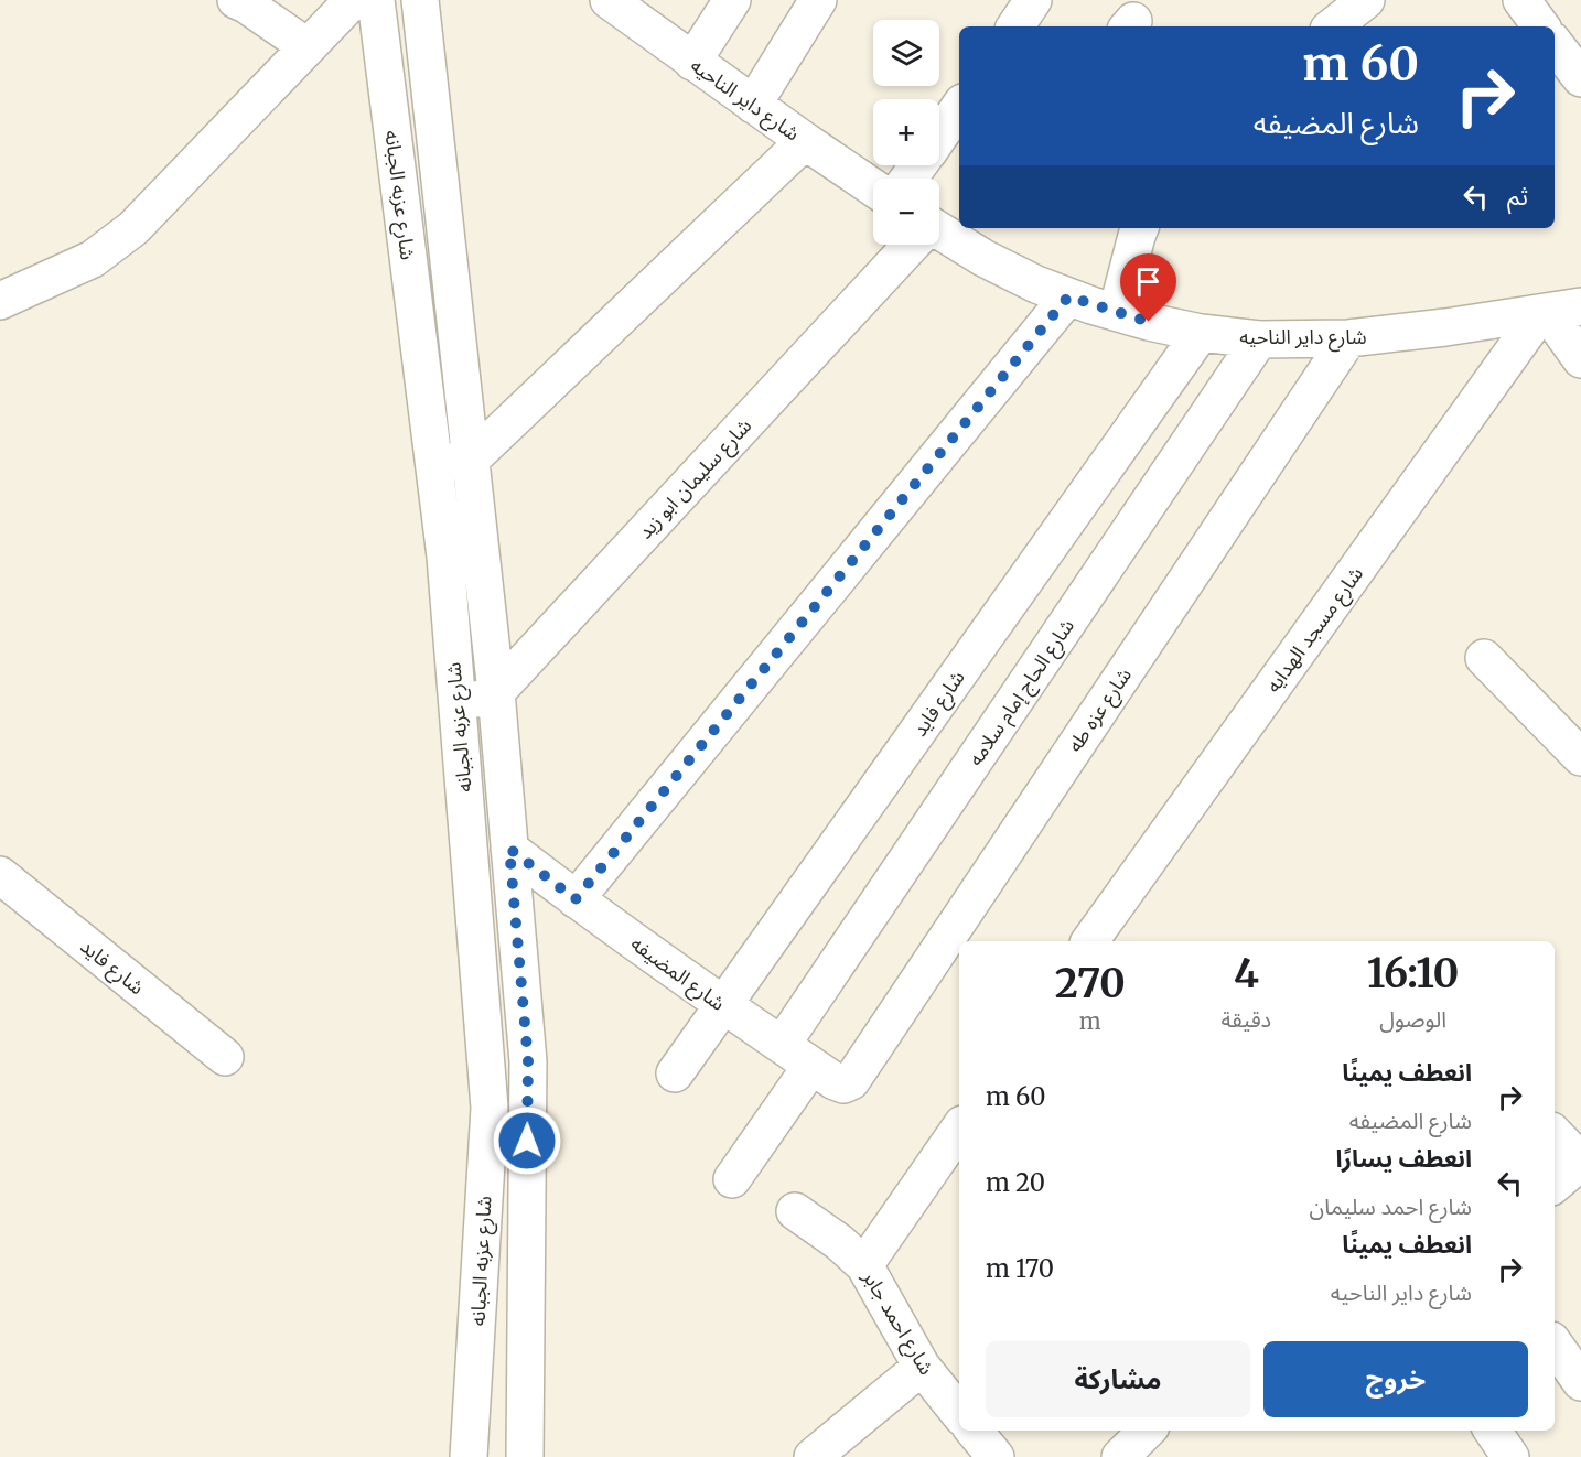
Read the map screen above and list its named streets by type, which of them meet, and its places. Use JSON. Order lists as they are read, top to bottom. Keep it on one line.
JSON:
{"streets":{"street":["شارع داير الناحيه","شارع عزبه الجبانه","شارع سليمان ابو زيد","شارع مسجد الهدايه","شارع الحاج إمام سلامه","شارع فايد","شارع عزه طه","شارع المضيفه","شارع احمد جابر"]},"crossings":[["شارع داير الناحيه","شارع مسجد الهدايه"],["شارع داير الناحيه","شارع الحاج إمام سلامه"],["شارع داير الناحيه","شارع فايد"],["شارع داير الناحيه","شارع عزه طه"],["شارع عزبه الجبانه","شارع سليمان ابو زيد"],["شارع عزبه الجبانه","شارع المضيفه"],["شارع الحاج إمام سلامه","شارع المضيفه"],["شارع فايد","شارع المضيفه"],["شارع عزه طه","شارع المضيفه"]],"page":{"map_buttons":["+","−"],"turn":["60 m","شارع المضيفه"],"then":"ثم","eta":["16:10","الوصول","4","دقيقة","270","m"],"list":[{"name":"انعطف يمينًا","note":"شارع المضيفه","value":"60 m"},{"name":"انعطف يسارًا","note":"شارع احمد سليمان","value":"20 m"},{"name":"انعطف يمينًا","note":"شارع داير الناحيه","value":"170 m"}],"buttons":["خروج","مشاركة"]}}
